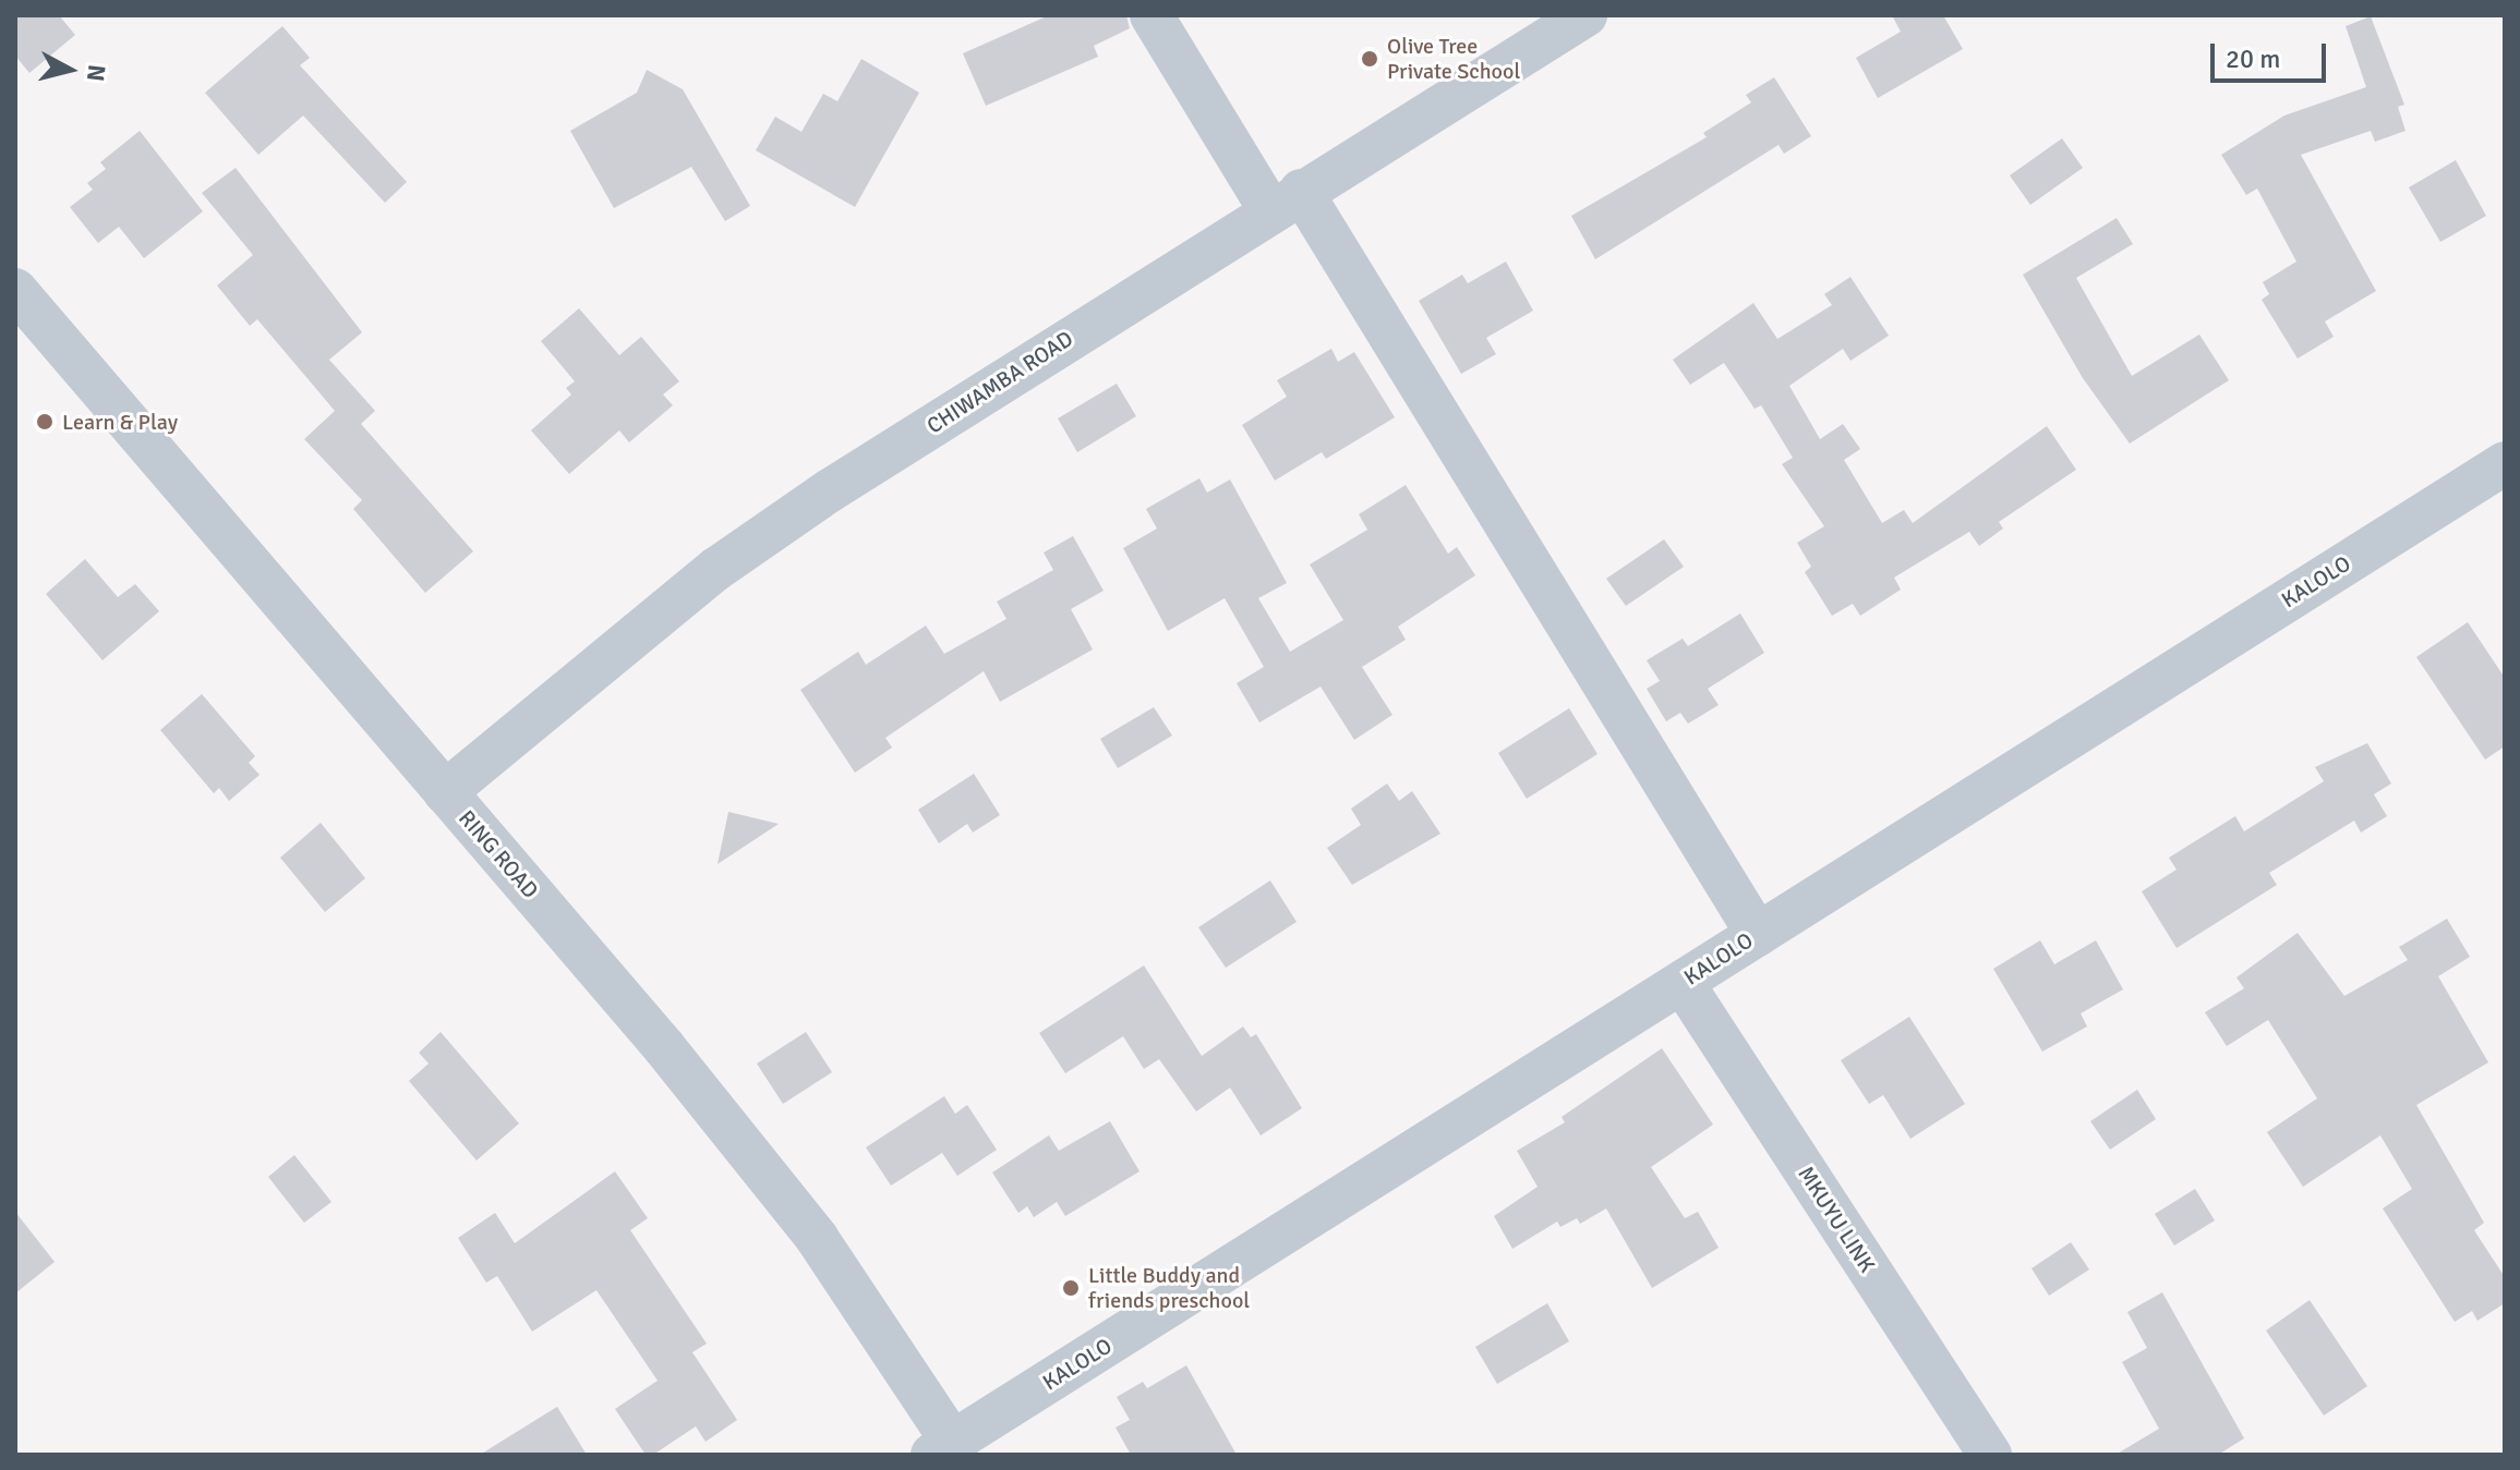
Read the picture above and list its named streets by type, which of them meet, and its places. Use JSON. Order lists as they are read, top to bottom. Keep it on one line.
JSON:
{"streets":{"street":["CHIWAMBA ROAD","KALOLO","RING ROAD","MKUYU LINK"]},"crossings":[["CHIWAMBA ROAD","RING ROAD"],["KALOLO","RING ROAD"],["KALOLO","MKUYU LINK"]],"places":["Olive Tree Private School","Learn & Play","Little Buddy and friends preschool"],"scale_bar":"20 m","north":"right"}
